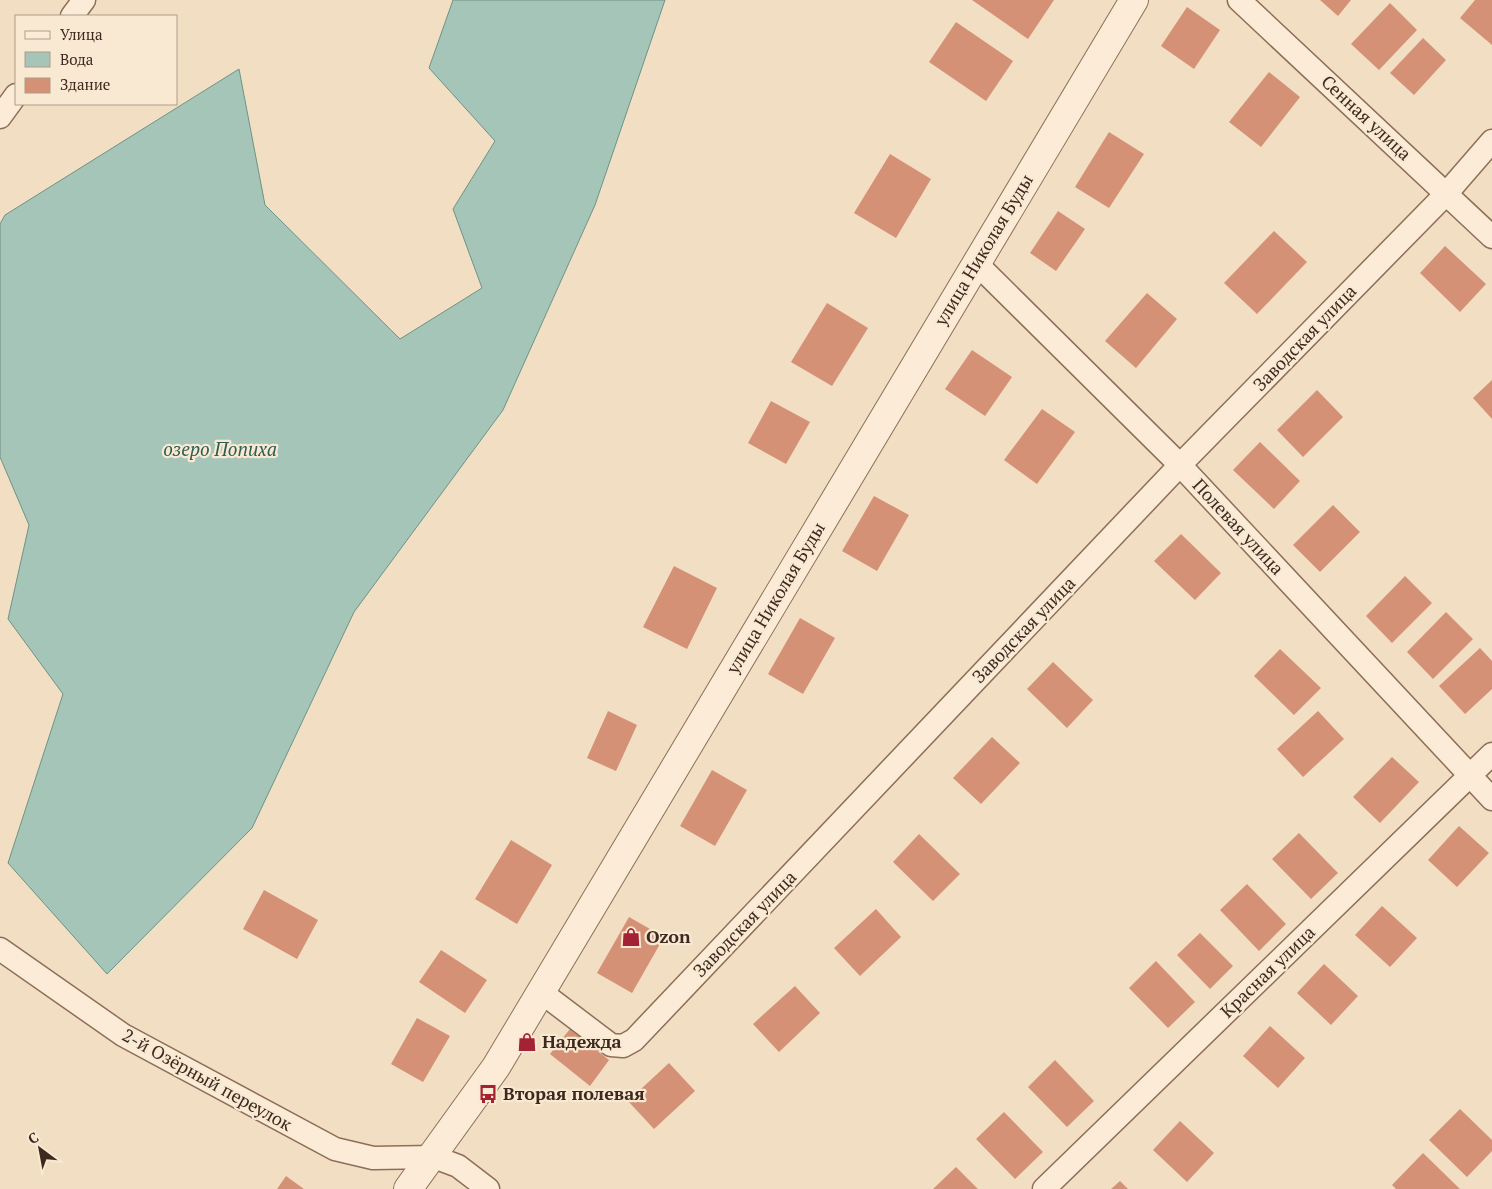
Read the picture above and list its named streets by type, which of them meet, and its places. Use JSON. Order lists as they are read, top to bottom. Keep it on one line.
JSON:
{"streets":{"street":["Сенная улица","улица Николая Буды","Заводская улица","Полевая улица","Красная улица","2-й Озёрный переулок"]},"crossings":[["Сенная улица","Заводская улица"],["улица Николая Буды","Заводская улица"],["улица Николая Буды","Полевая улица"],["улица Николая Буды","2-й Озёрный переулок"],["Заводская улица","Полевая улица"],["Полевая улица","Красная улица"]],"water":["озеро Попиха"],"places":{"shop":["Ozon","Надежда"],"bus stop":["Вторая полевая"]},"legend":["Улица","Вода","Здание"],"north":"top left"}
